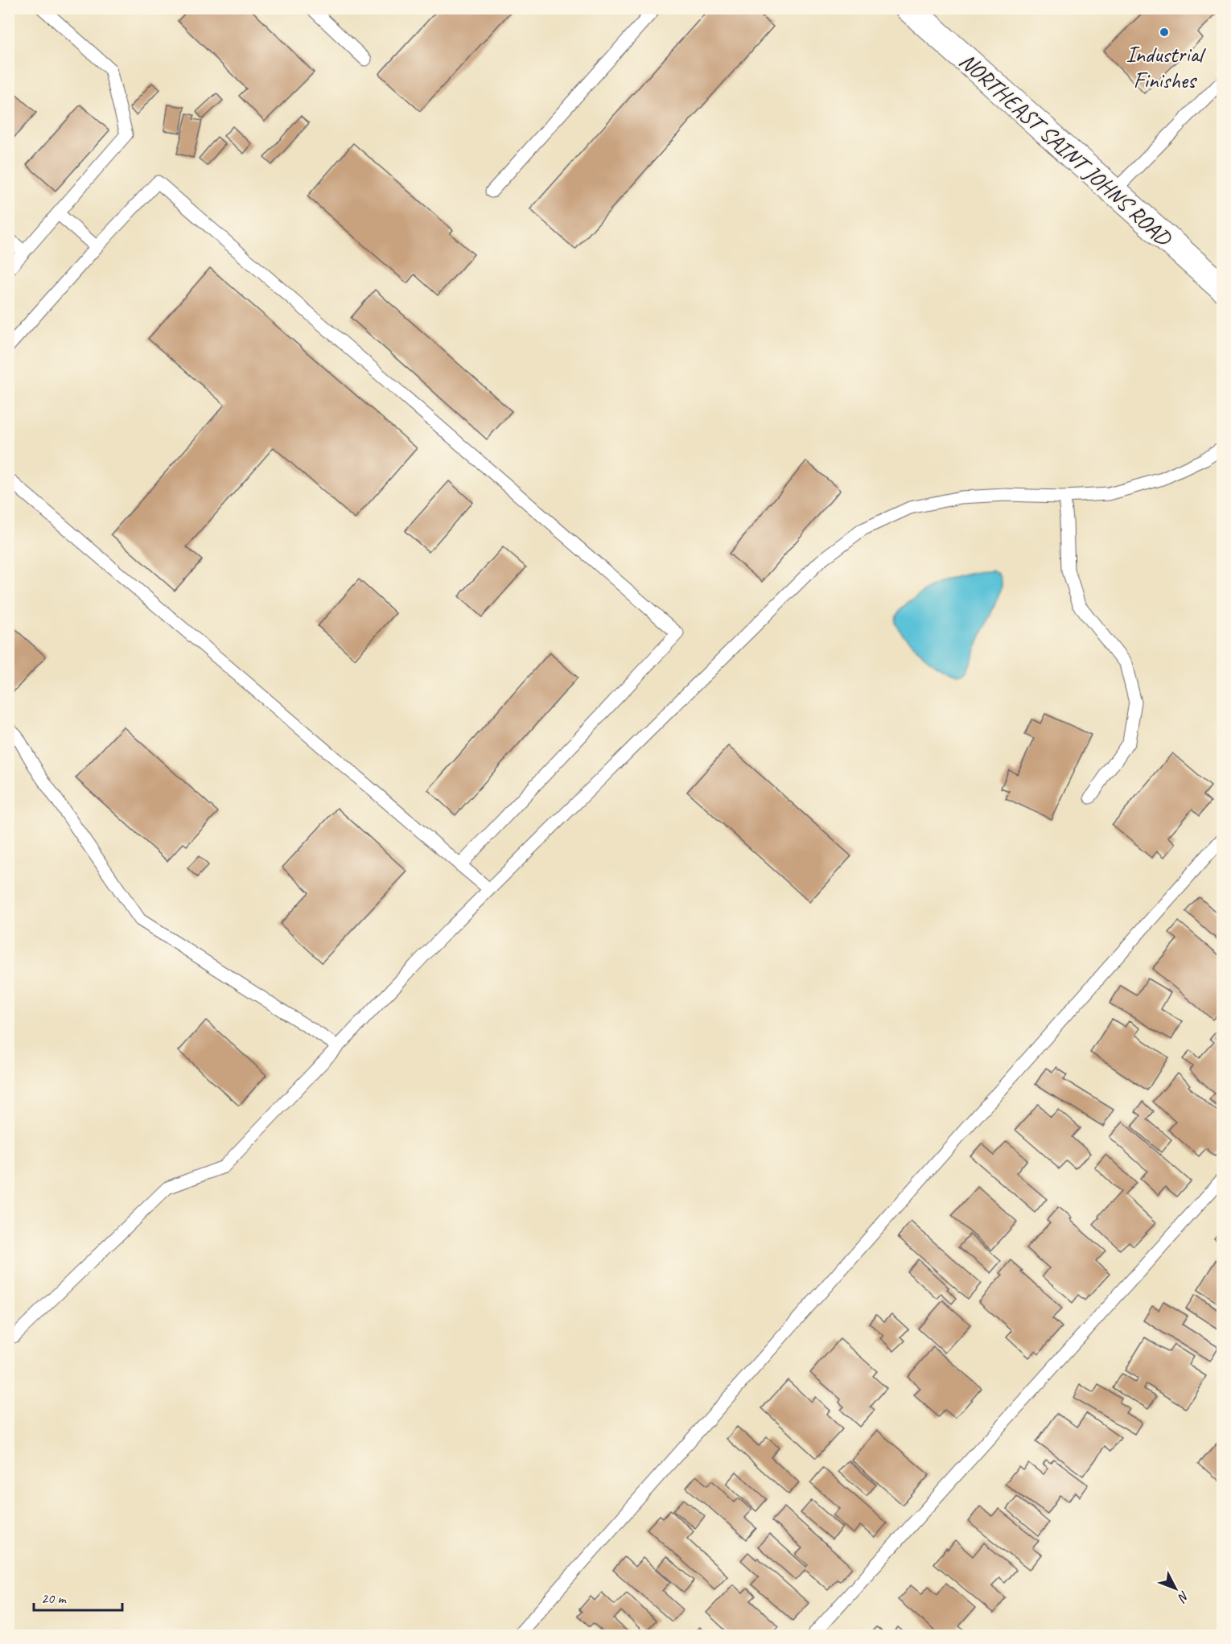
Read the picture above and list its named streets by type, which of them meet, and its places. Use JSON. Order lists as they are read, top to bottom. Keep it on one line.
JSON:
{"streets":{"main road":["NORTHEAST SAINT JOHNS ROAD"]},"places":["Industrial Finishes"],"scale_bar":"20 m","north":"bottom right"}
